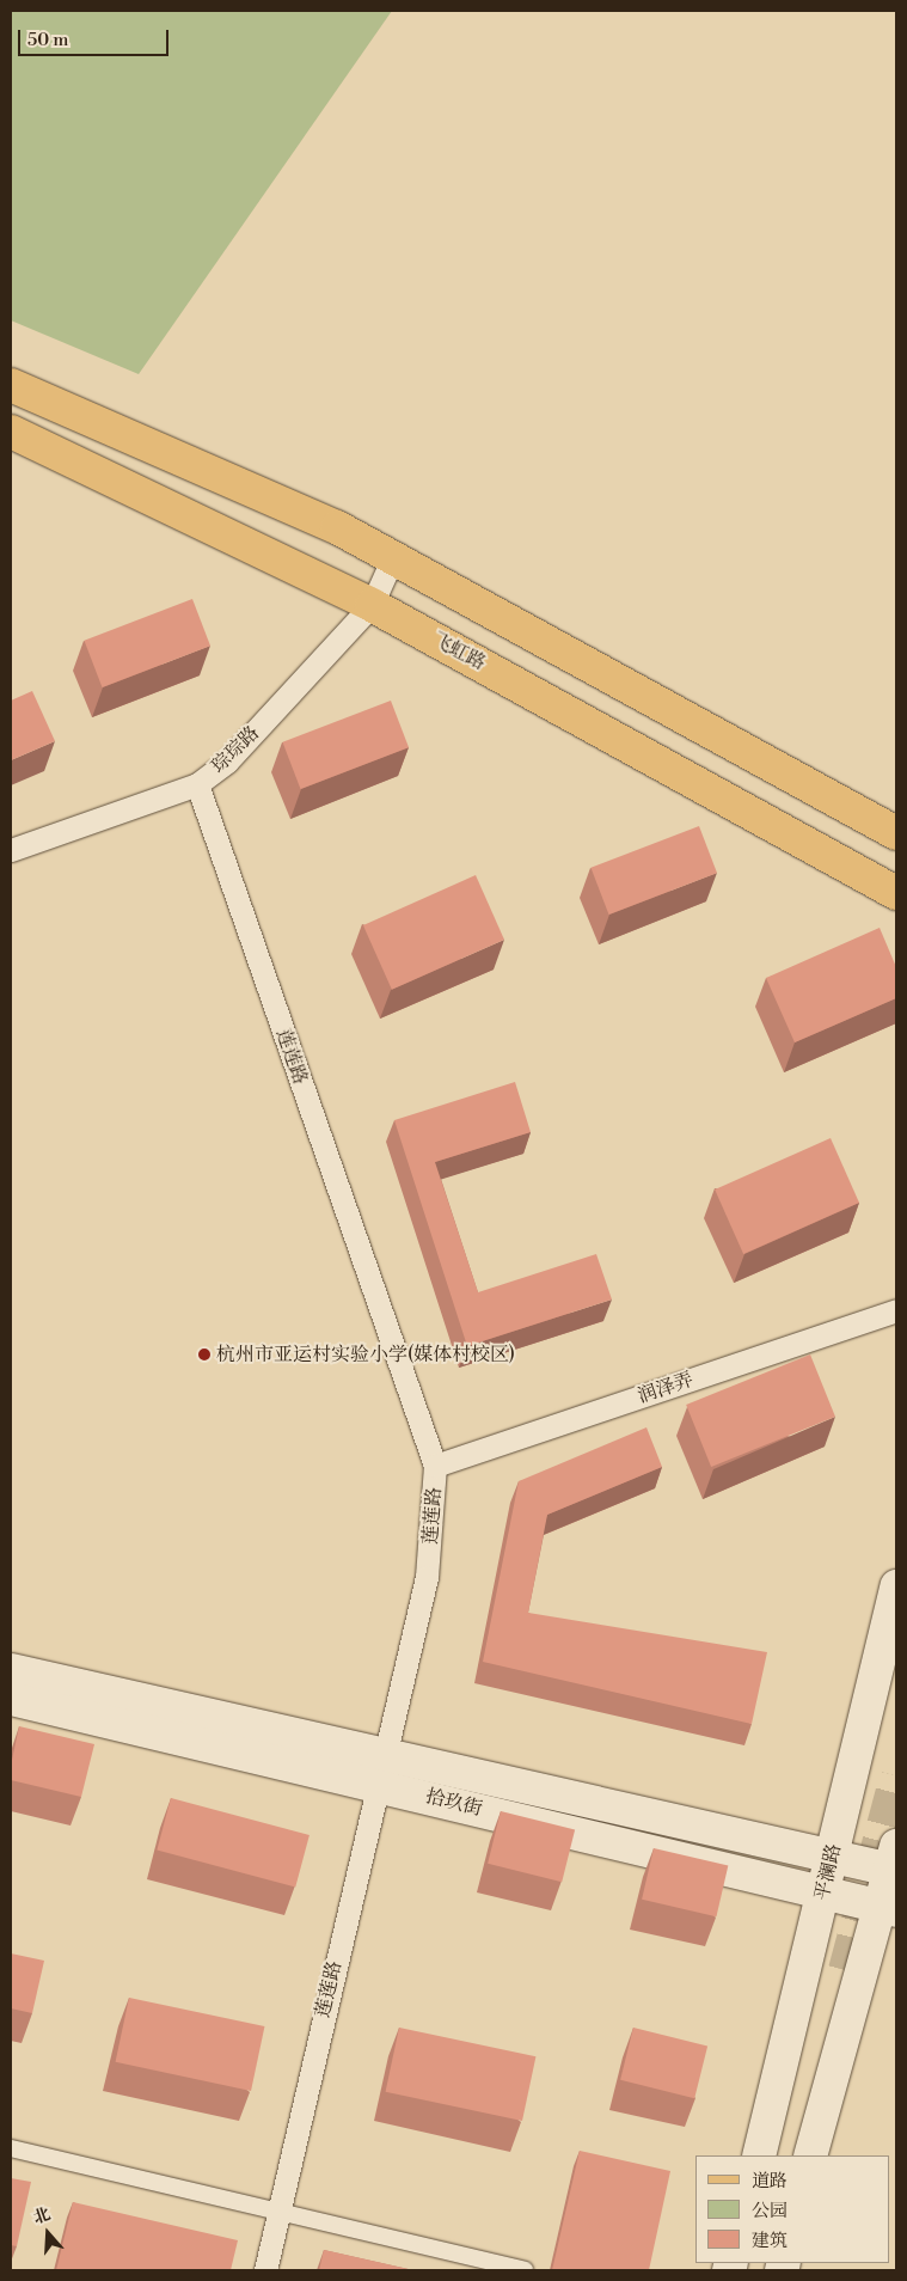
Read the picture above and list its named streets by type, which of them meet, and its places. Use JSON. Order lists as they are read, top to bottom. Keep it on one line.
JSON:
{"streets":{"main road":["飞虹路","拾玖街","平澜路"],"street":["琮琮路","莲莲路","润泽弄"]},"crossings":[["飞虹路","琮琮路"],["琮琮路","莲莲路"],["莲莲路","润泽弄"],["莲莲路","拾玖街"],["拾玖街","平澜路"]],"places":["杭州市亚运村实验小学(媒体村校区)"],"legend":["道路","公园","建筑"],"scale_bar":"50 m","north":"top"}
